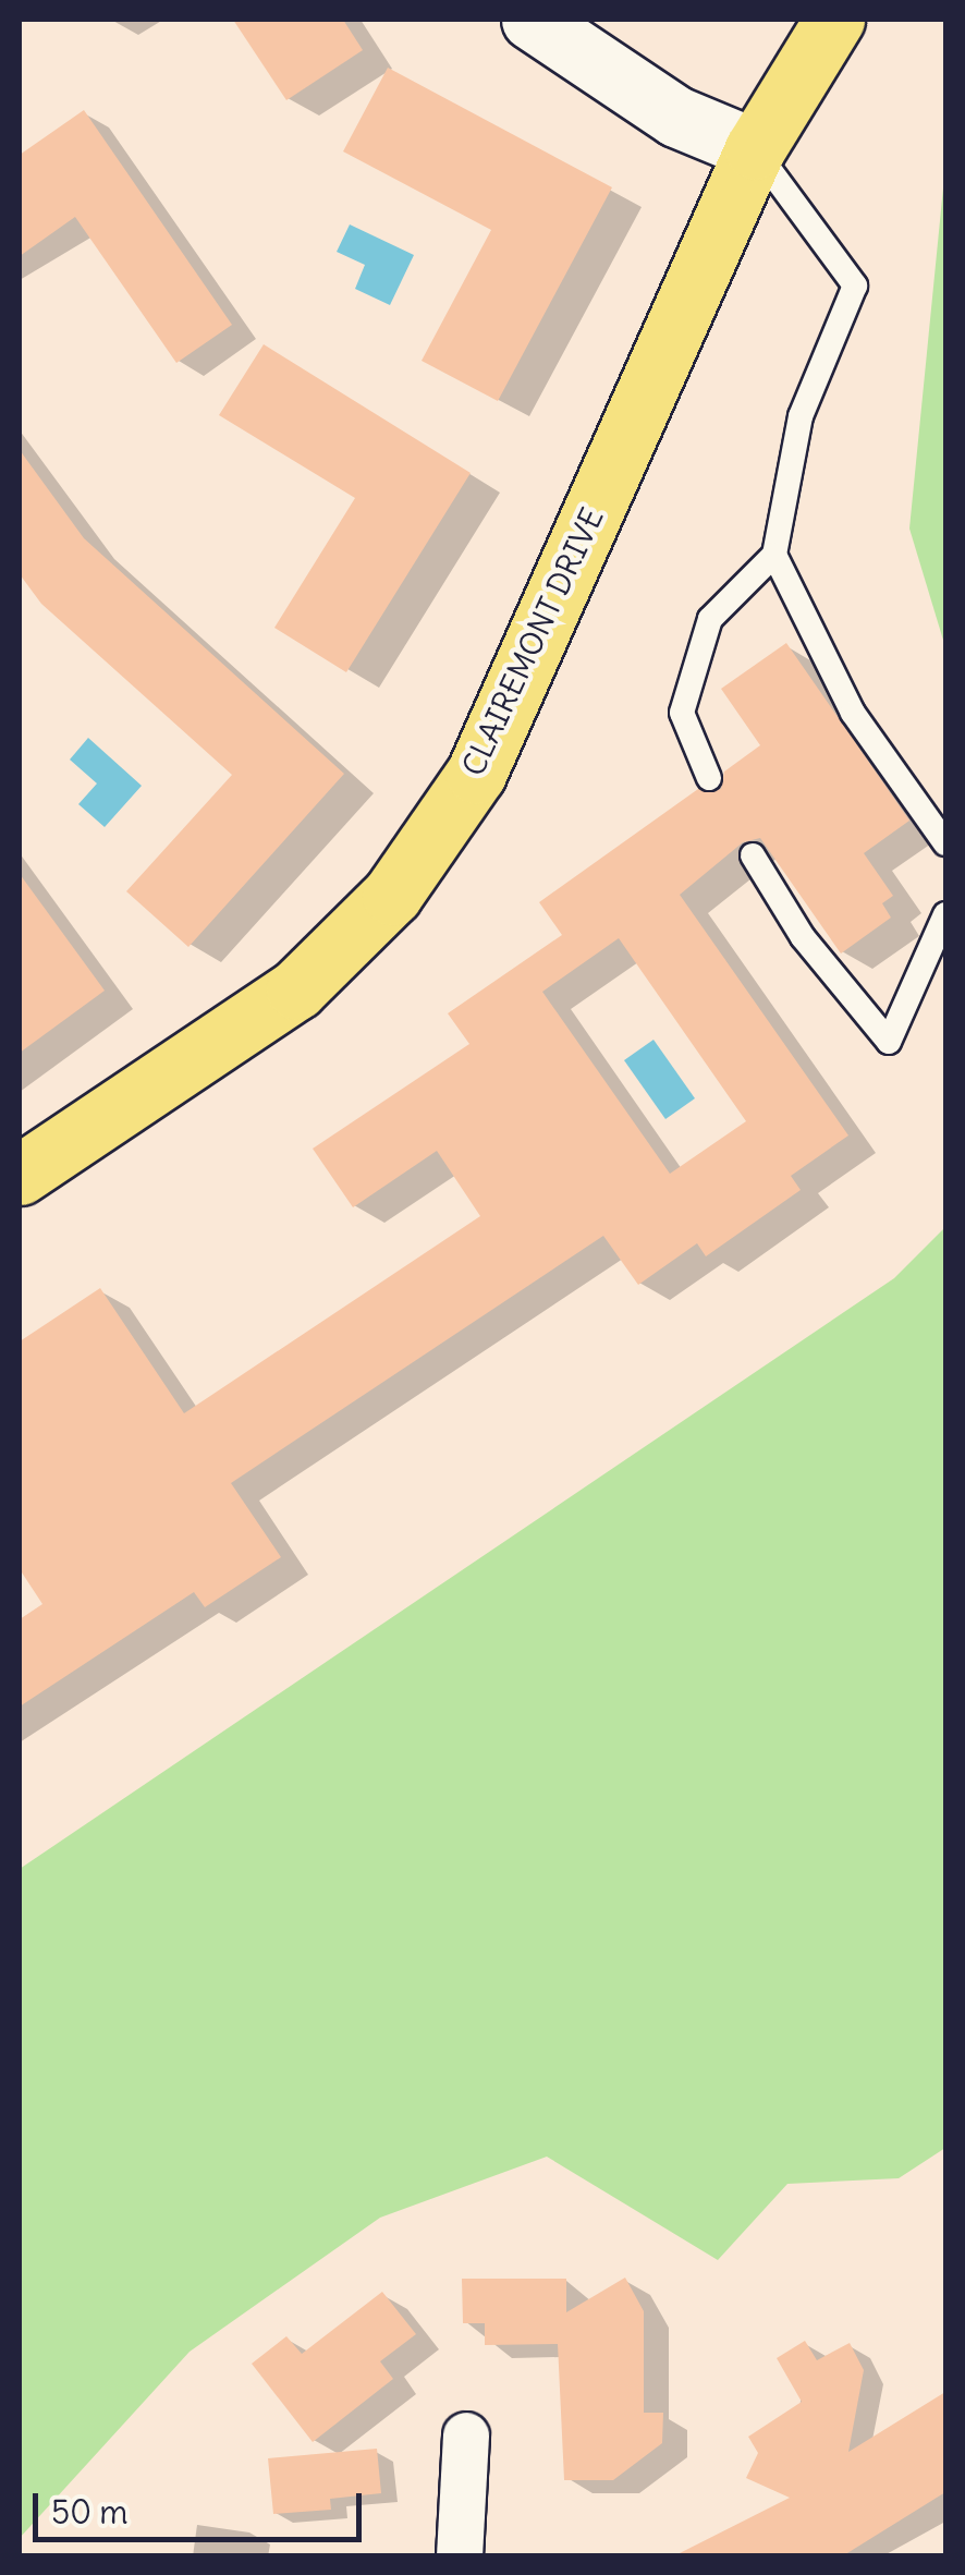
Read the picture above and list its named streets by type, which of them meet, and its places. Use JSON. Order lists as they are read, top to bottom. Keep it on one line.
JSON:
{"streets":{"main road":["CLAIREMONT DRIVE"]},"scale_bar":"50 m"}
